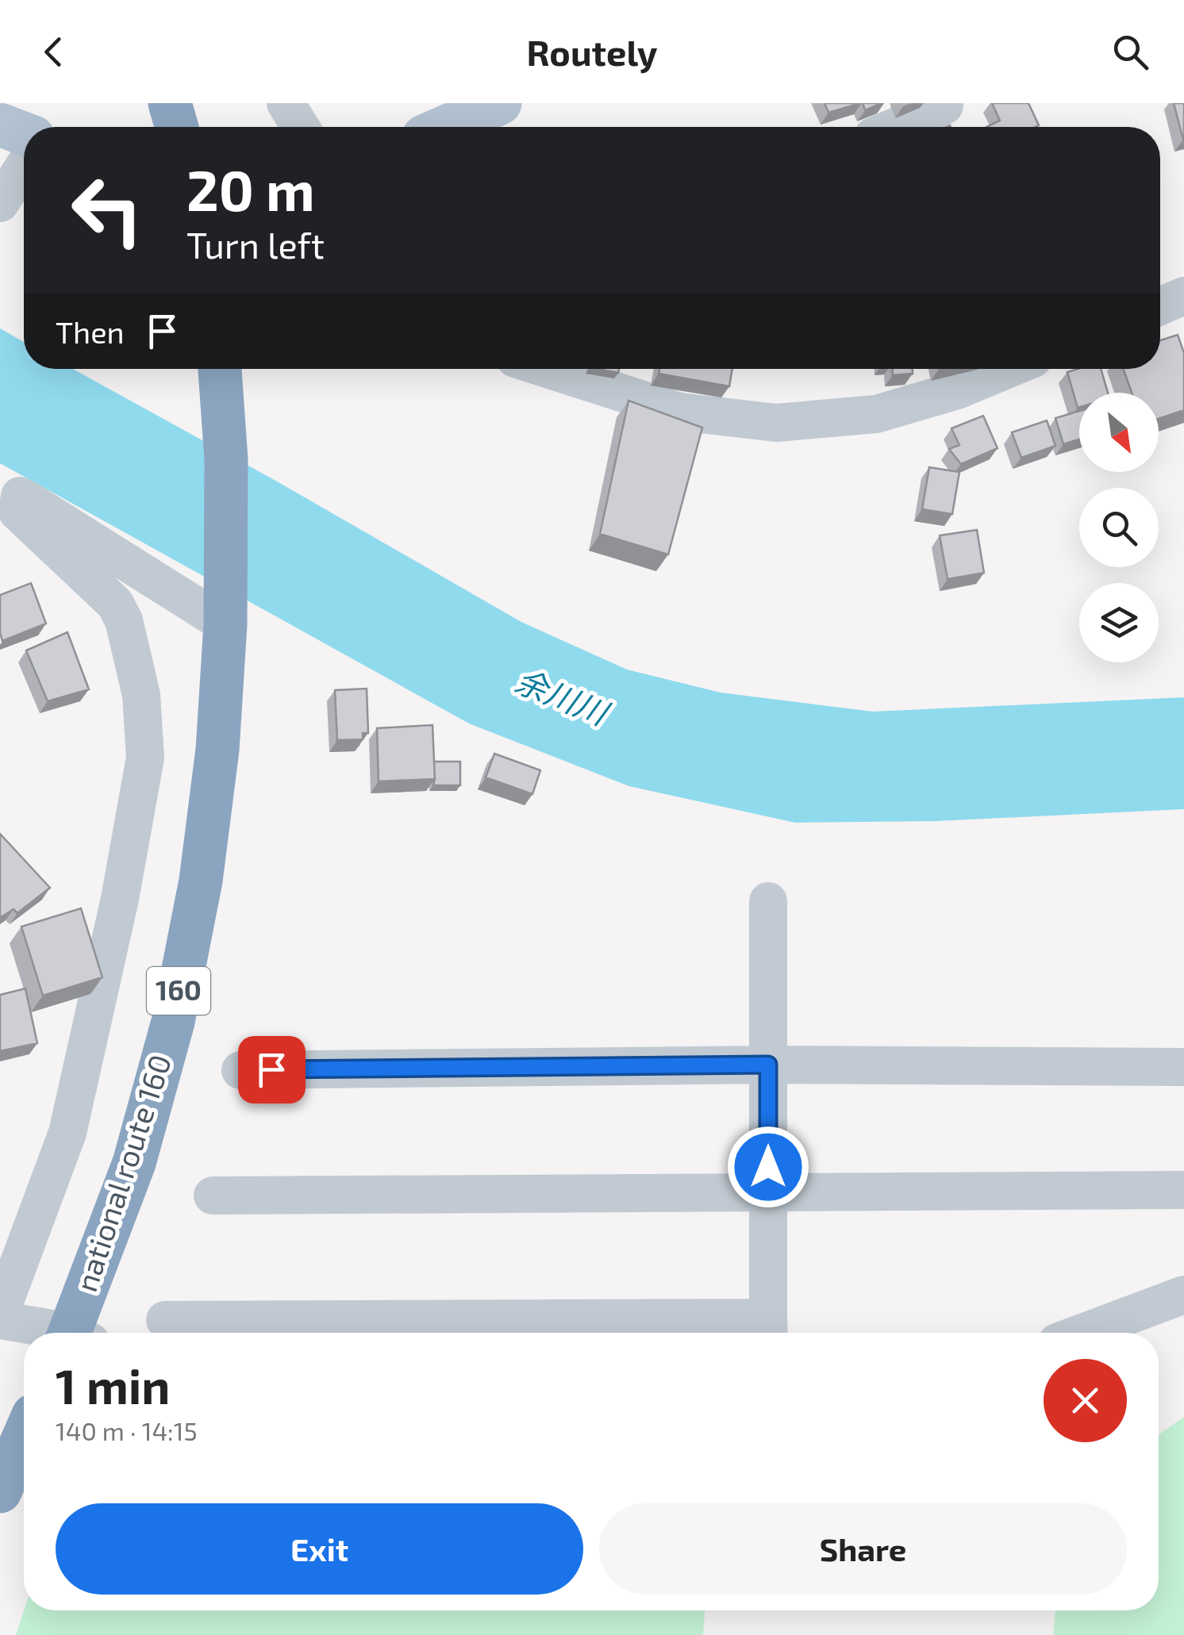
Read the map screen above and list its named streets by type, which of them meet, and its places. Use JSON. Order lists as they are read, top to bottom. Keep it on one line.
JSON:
{"streets":{"highway":["160","national route 160"]},"crossings":[["160","national route 160"]],"water":["余川川"],"north":"bottom right","page":{"header":"Routely","turn":["20 m","Turn left"],"then":"Then","heading":["1 min","140 m · 14:15"],"buttons":["Exit","Share"]}}
